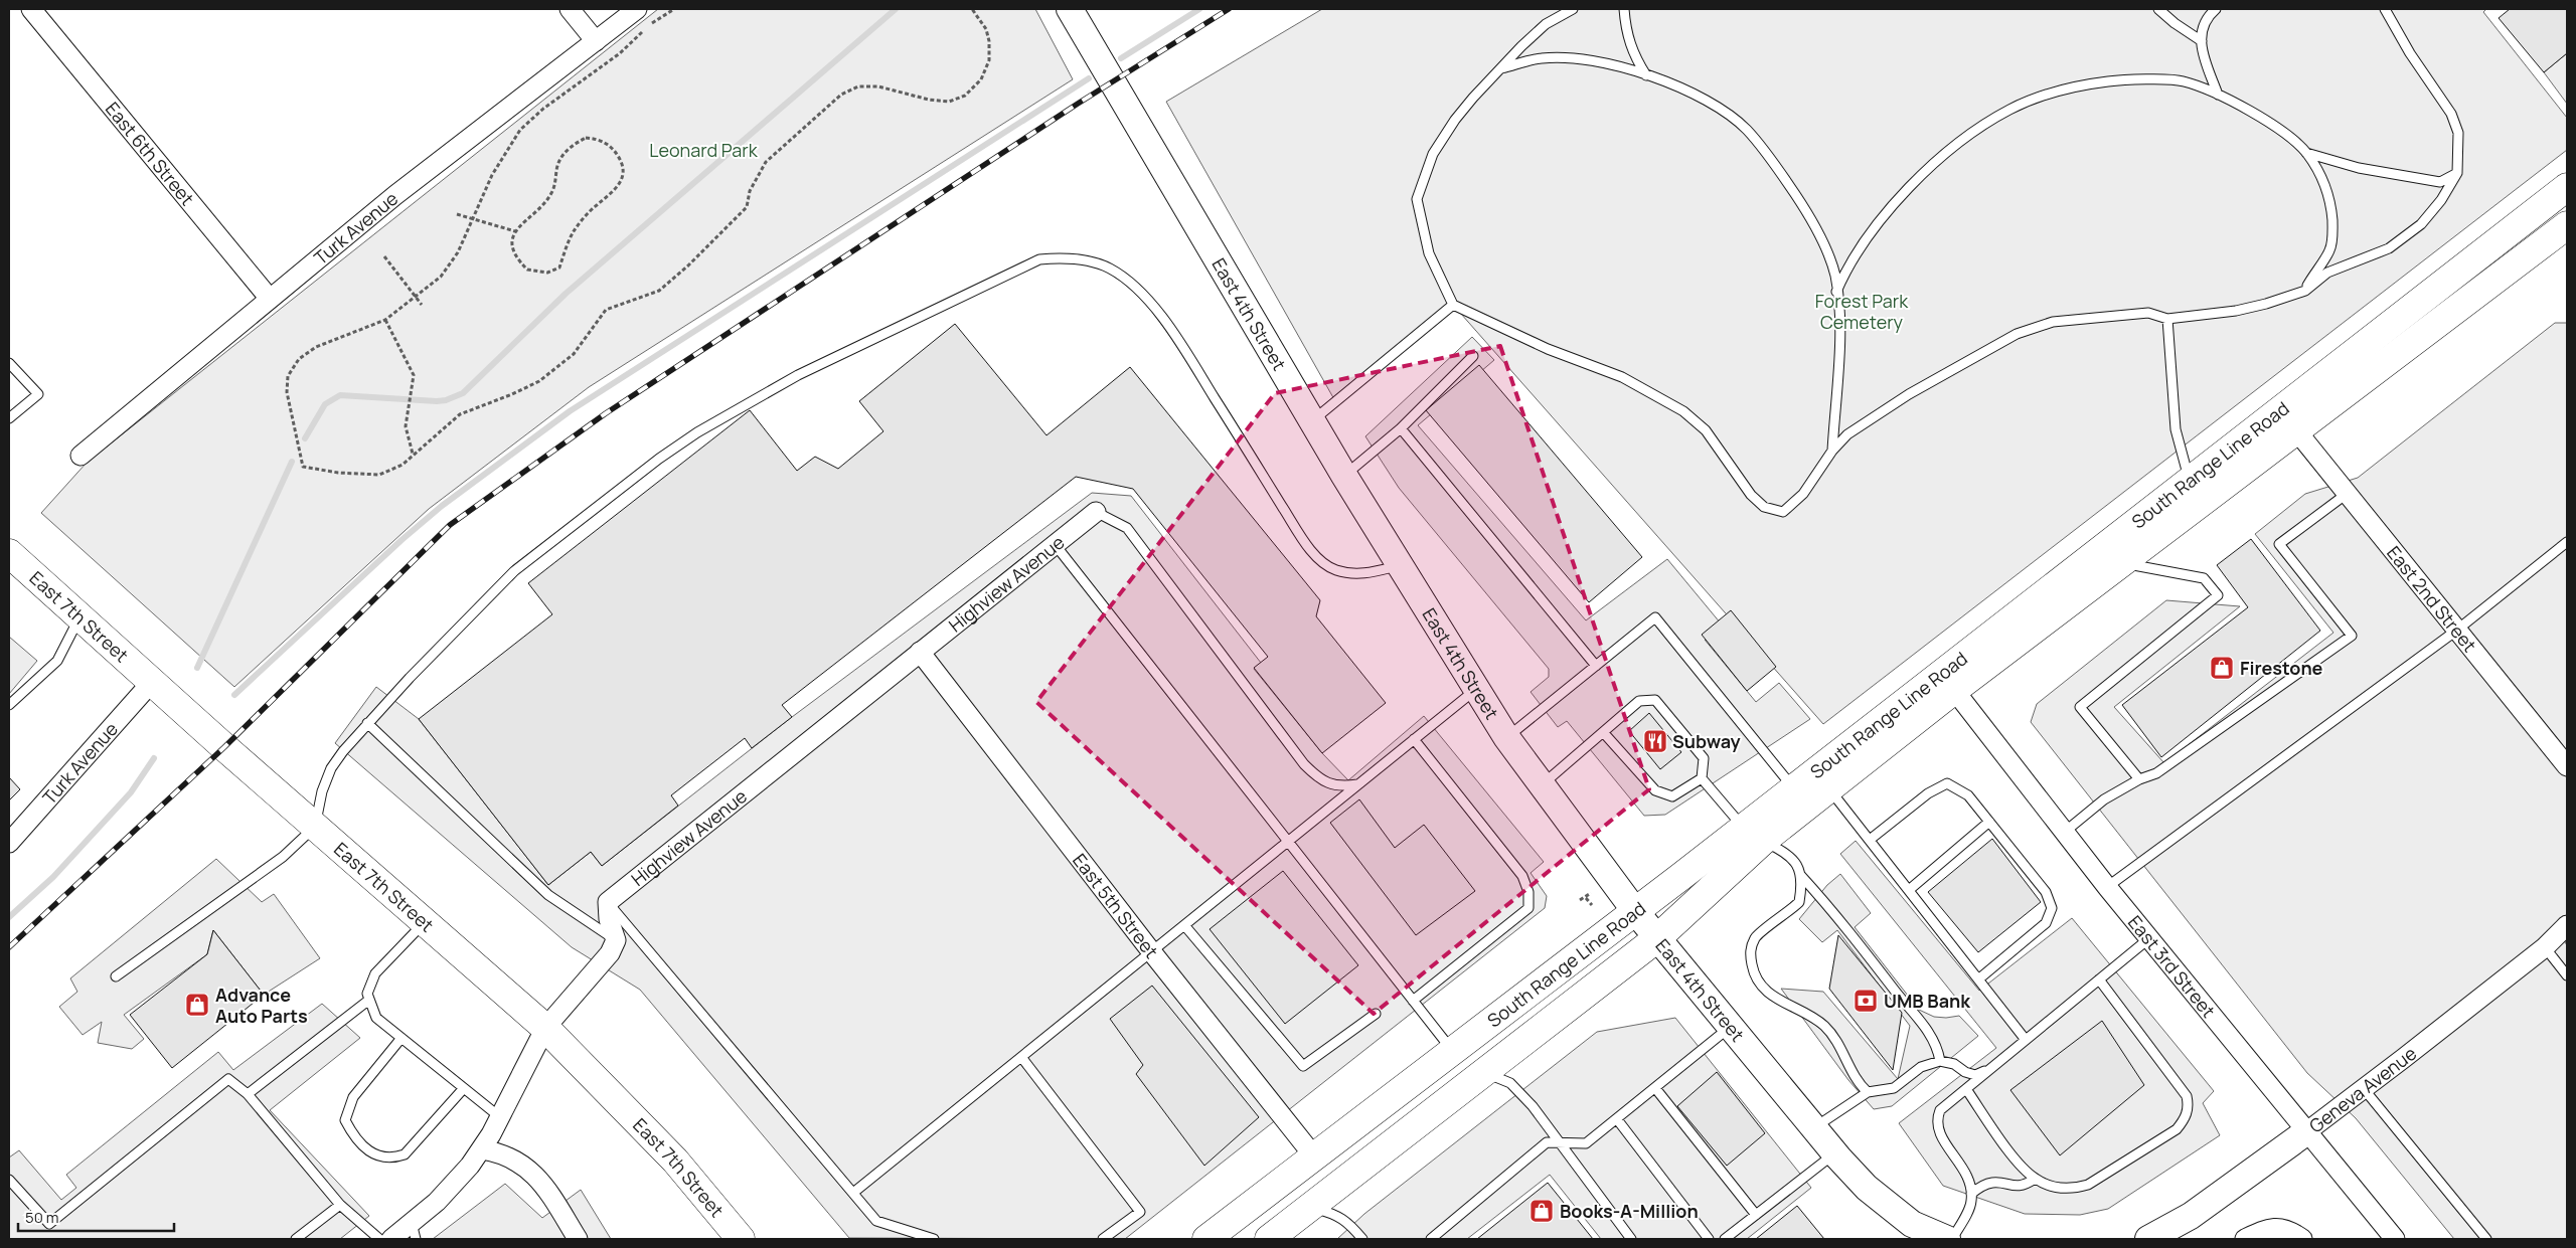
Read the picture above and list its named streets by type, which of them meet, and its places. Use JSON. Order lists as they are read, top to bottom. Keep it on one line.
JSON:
{"streets":{"main road":["South Range Line Road","East 7th Street"],"street":["East 6th Street","Turk Avenue","East 4th Street","Highview Avenue","East 2nd Street","East 5th Street","East 3rd Street","Geneva Avenue"]},"crossings":[["East 6th Street","Turk Avenue"],["Turk Avenue","East 7th Street"],["East 4th Street","South Range Line Road"],["South Range Line Road","East 2nd Street"],["South Range Line Road","East 5th Street"],["South Range Line Road","East 3rd Street"],["Highview Avenue","East 5th Street"],["East 3rd Street","Geneva Avenue"]],"parks":["Leonard Park","Forest Park Cemetery"],"places":{"shop":["Firestone","Advance Auto Parts","Books-A-Million"],"restaurant":["Subway"],"bank":["UMB Bank"]},"scale_bar":"50 m"}
